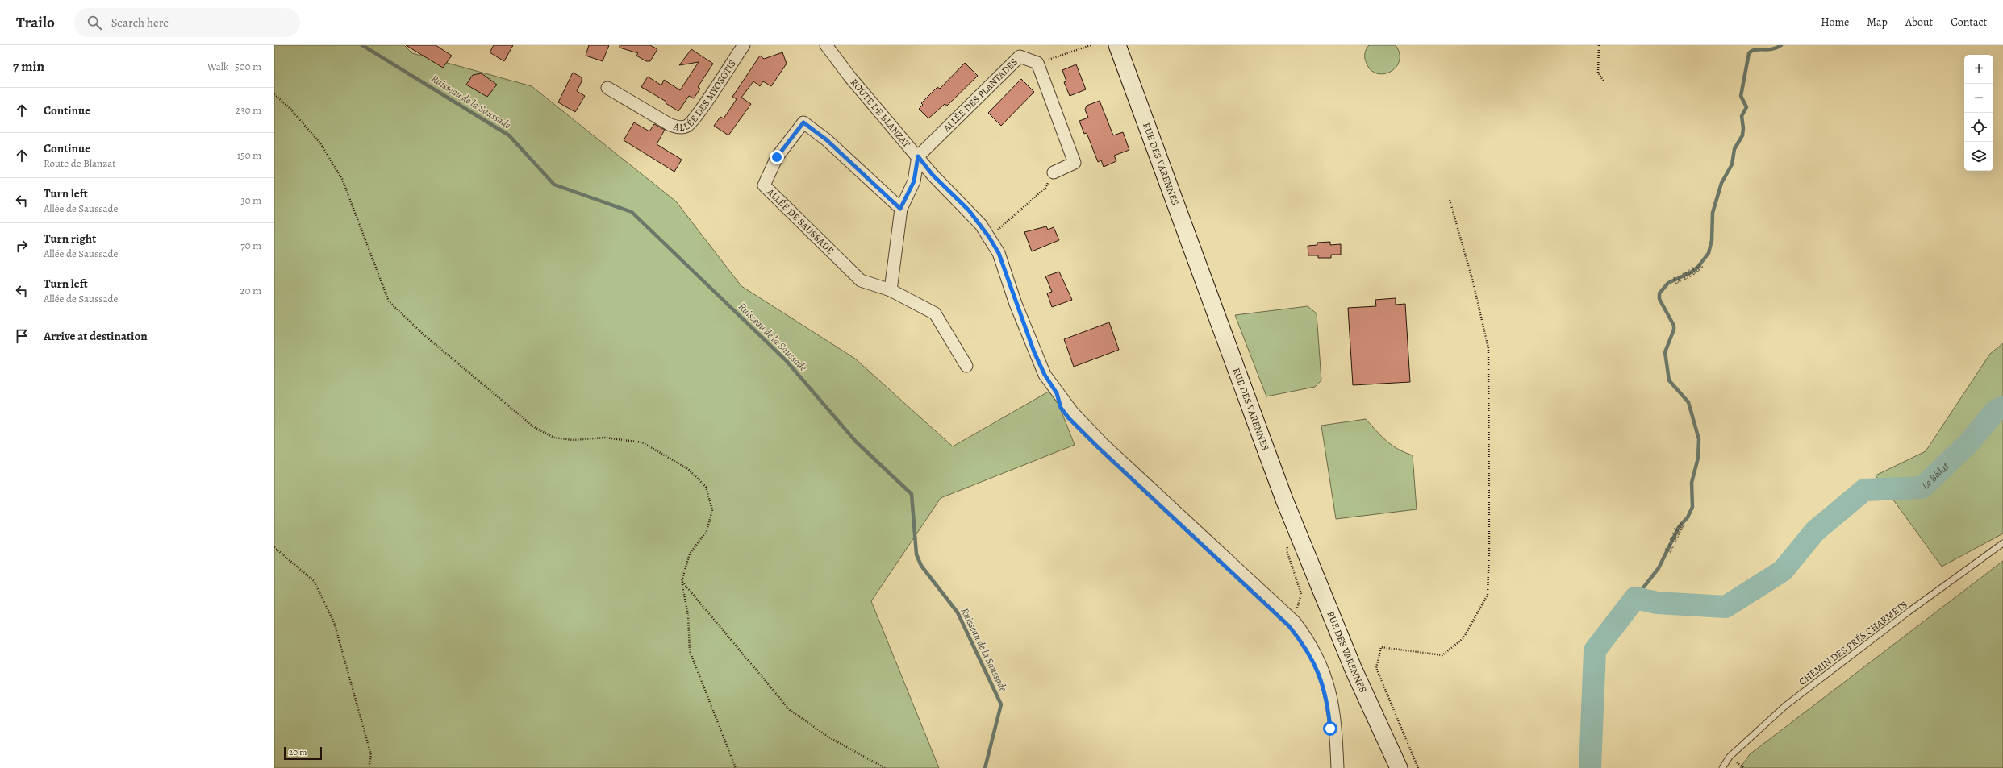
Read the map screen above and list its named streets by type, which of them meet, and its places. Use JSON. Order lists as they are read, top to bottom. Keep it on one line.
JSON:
{"streets":{"main road":["RUE DES VARENNES"],"street":["ALLÉE DES MYOSOTIS","ALLÉE DES PLANTADES","ROUTE DE BLANZAT","ALLÉE DE SAUSSADE"],"lane":["CHEMIN DES PRÉS CHARMETS"]},"crossings":[["ALLÉE DES PLANTADES","ROUTE DE BLANZAT"]],"water":["Ruisseau de la Saussade","Le Bédat"],"scale_bar":"20 m","page":{"header":"Trailo","search":"Search here","nav":["Home","Map","About","Contact"],"heading":["7 min","Walk · 500 m"],"map_buttons":["+","−"],"list":[["Continue","230 m"],["Continue","Route de Blanzat","150 m"],["Turn left","Allée de Saussade","30 m"],["Turn right","Allée de Saussade","70 m"],["Turn left","Allée de Saussade","20 m"],"Arrive at destination"],"scale":"20 m"}}
